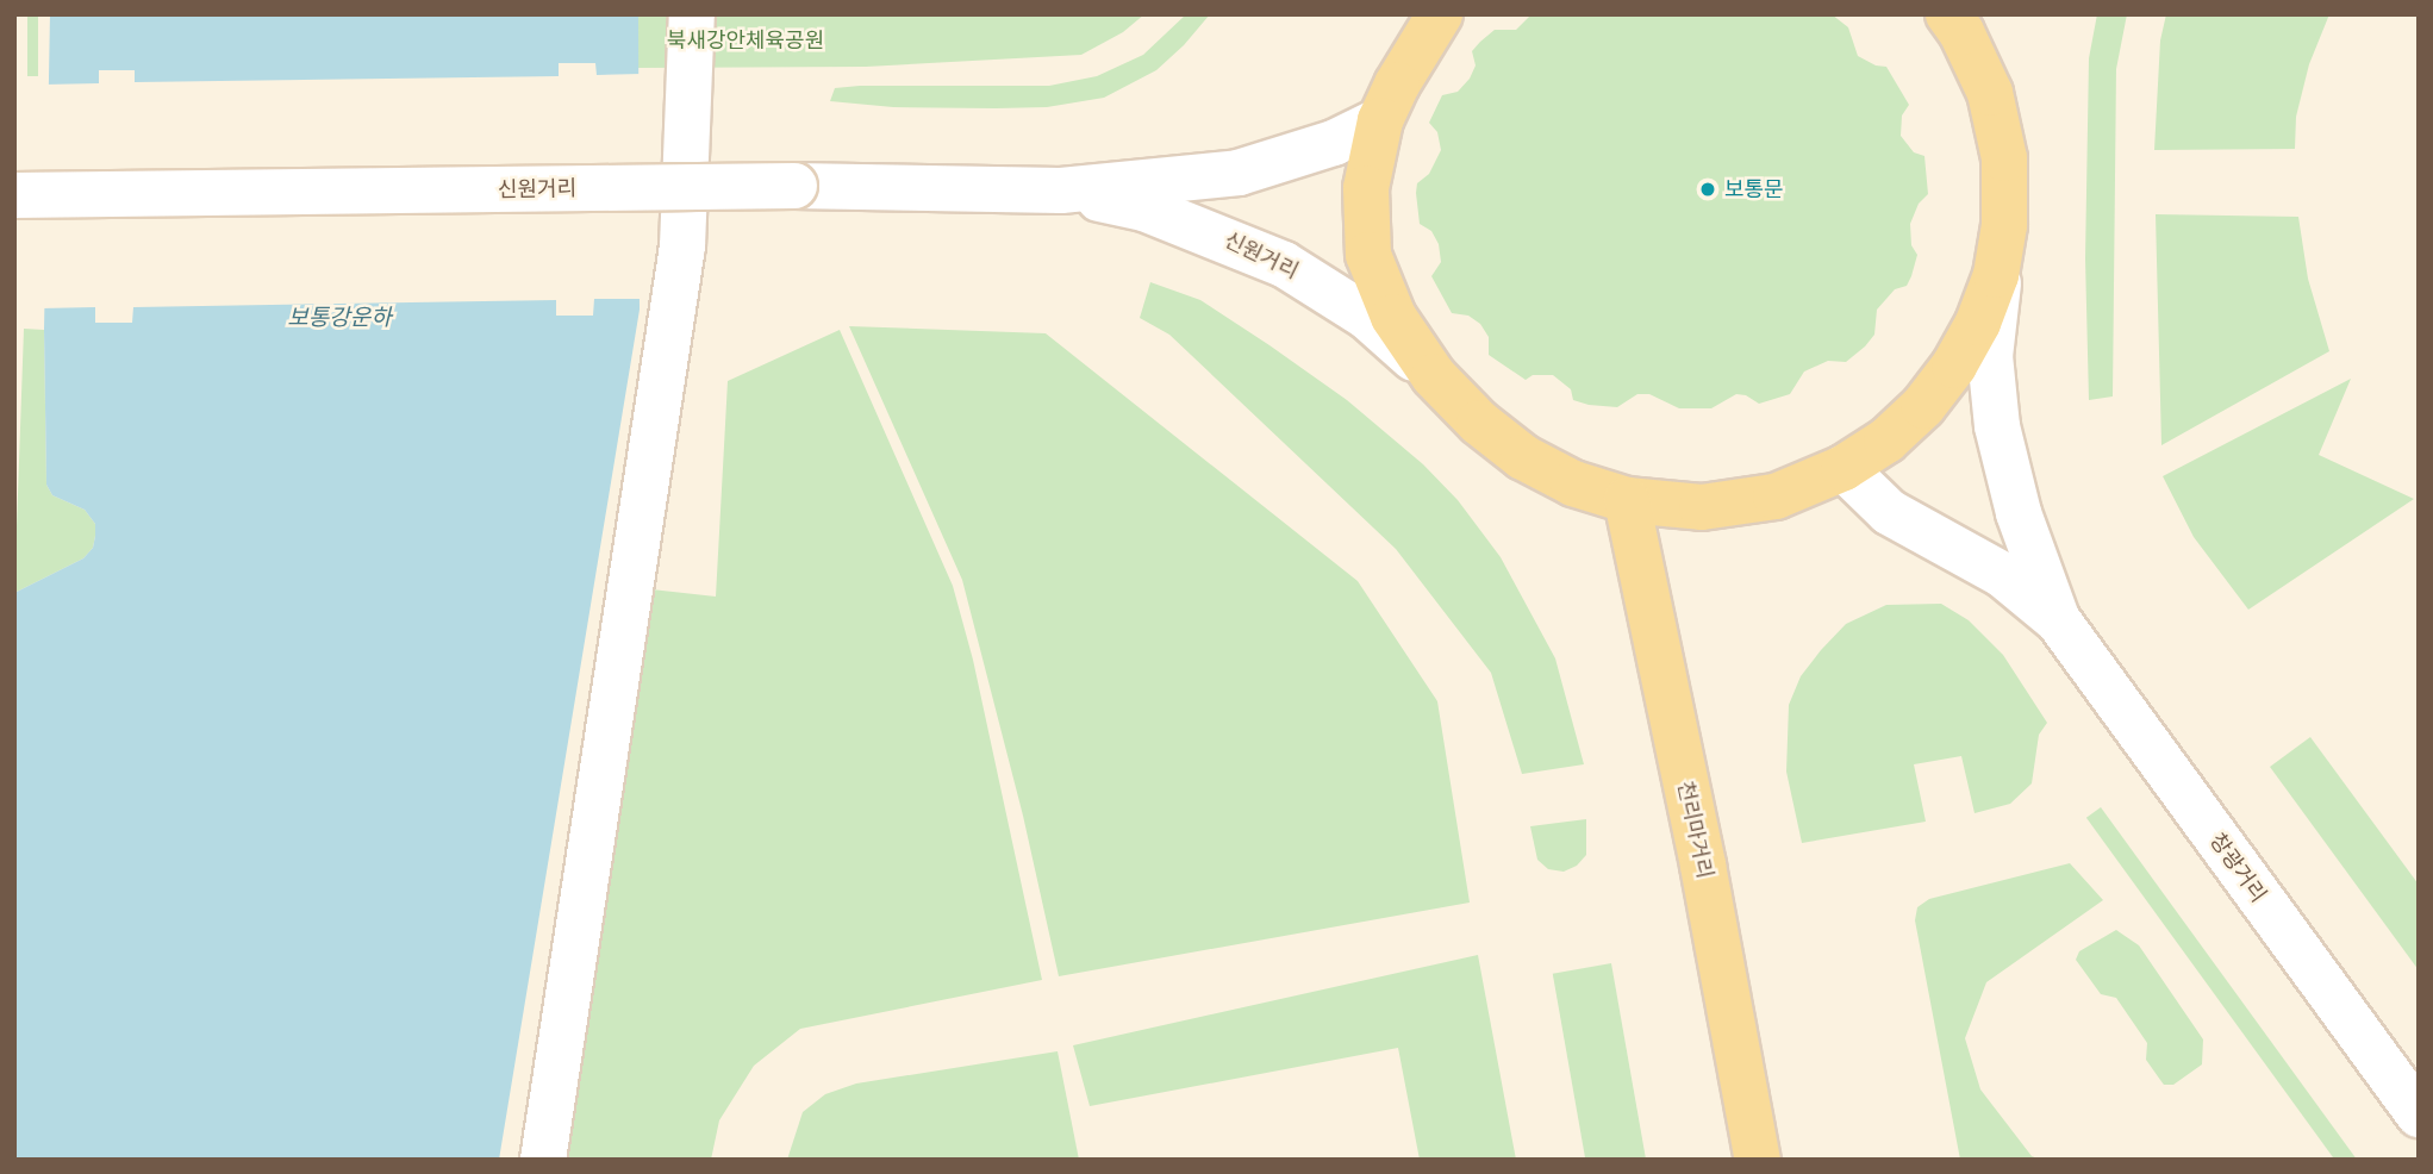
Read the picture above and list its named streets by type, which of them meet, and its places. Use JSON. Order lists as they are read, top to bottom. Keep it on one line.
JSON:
{"streets":{"main road":["천리마거리"],"street":["신원거리","창광거리"]},"water":["보통강운하"],"parks":["북새강안체육공원"],"places":["보통문"]}
